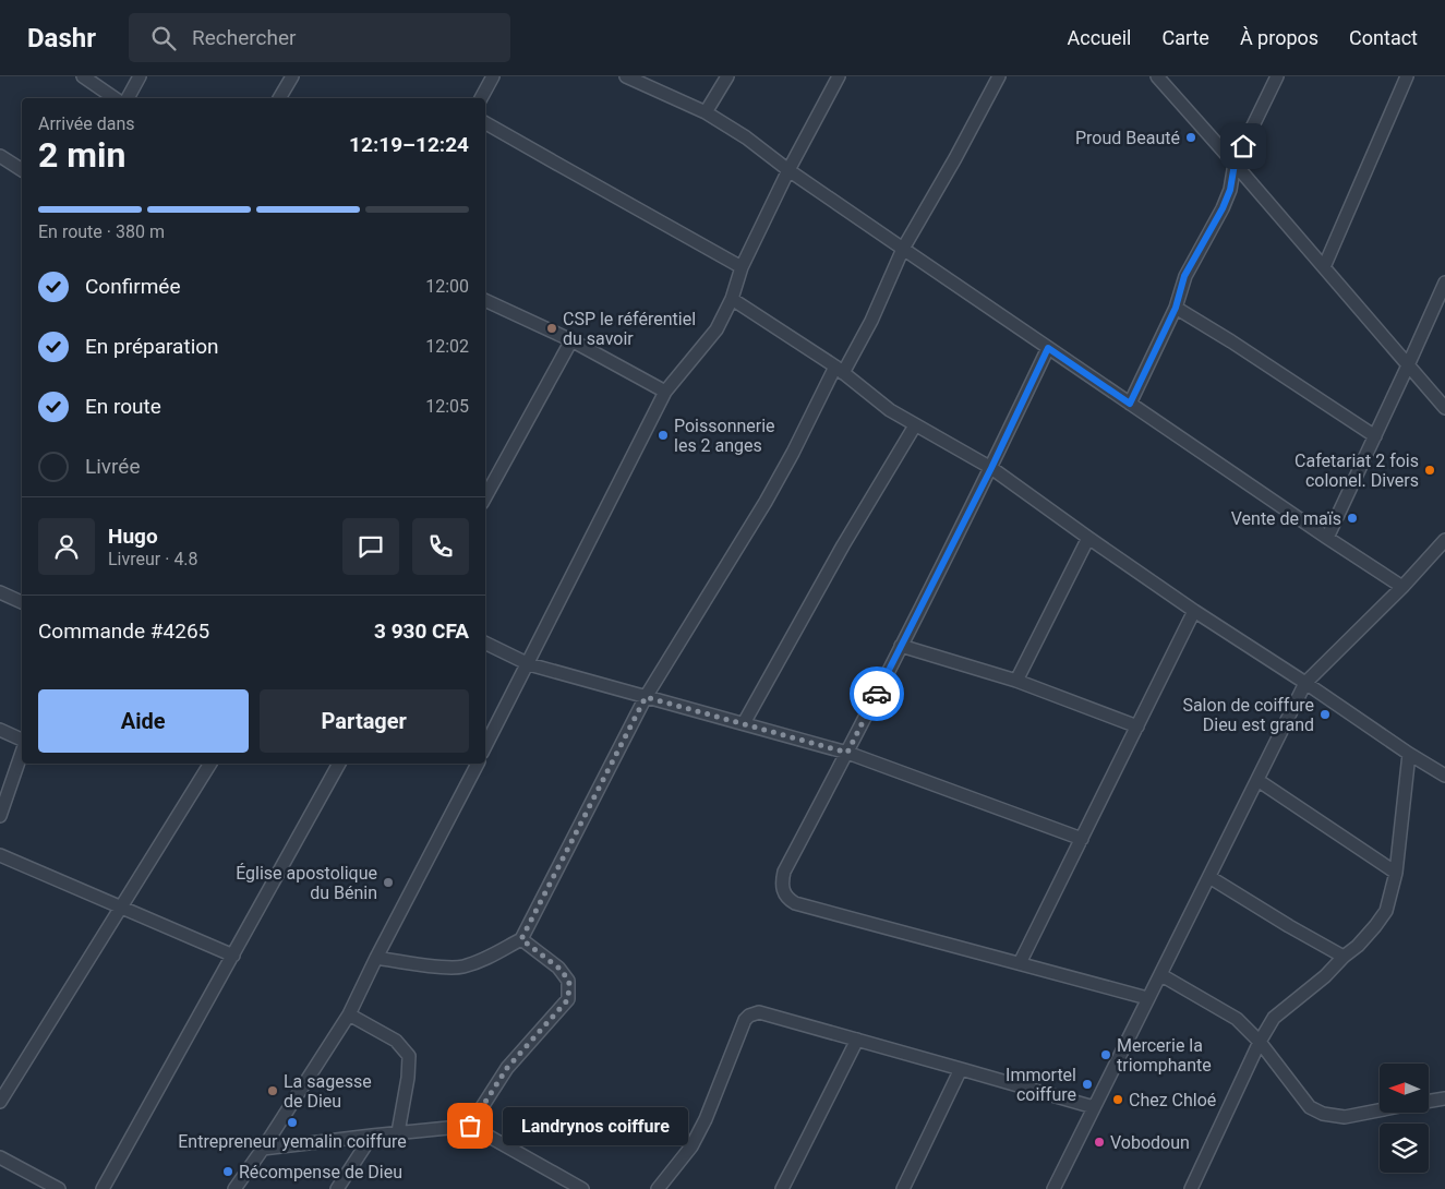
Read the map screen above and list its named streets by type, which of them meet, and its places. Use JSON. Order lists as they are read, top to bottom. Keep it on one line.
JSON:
{"places":["Proud Beauté","CSP le référentiel du savoir","Poissonnerie les 2 anges","Cafetariat 2 fois colonel. Divers","Vente de maïs","Salon de coiffure Dieu est grand","Église apostolique du Bénin","Mercerie la triomphante","Immortel coiffure","La sagesse de Dieu","Chez Chloé","Entrepreneur yemalin coiffure","Landrynos coiffure","Vobodoun","Récompense de Dieu"],"north":"left","page":{"header":"Dashr","search":"Rechercher","nav":["Accueil","Carte","À propos","Contact"],"heading":["2 min","Arrivée dans","12:19–12:24"],"panel":["Hugo","Livreur · 4.8","Commande #4265","3 930 CFA"],"bar":"En route · 380 m","list":[["Confirmée","12:00"],["En préparation","12:02"],["En route","12:05"],"Livrée"],"buttons":["Aide","Partager"],"bubble":"Landrynos coiffure"}}
